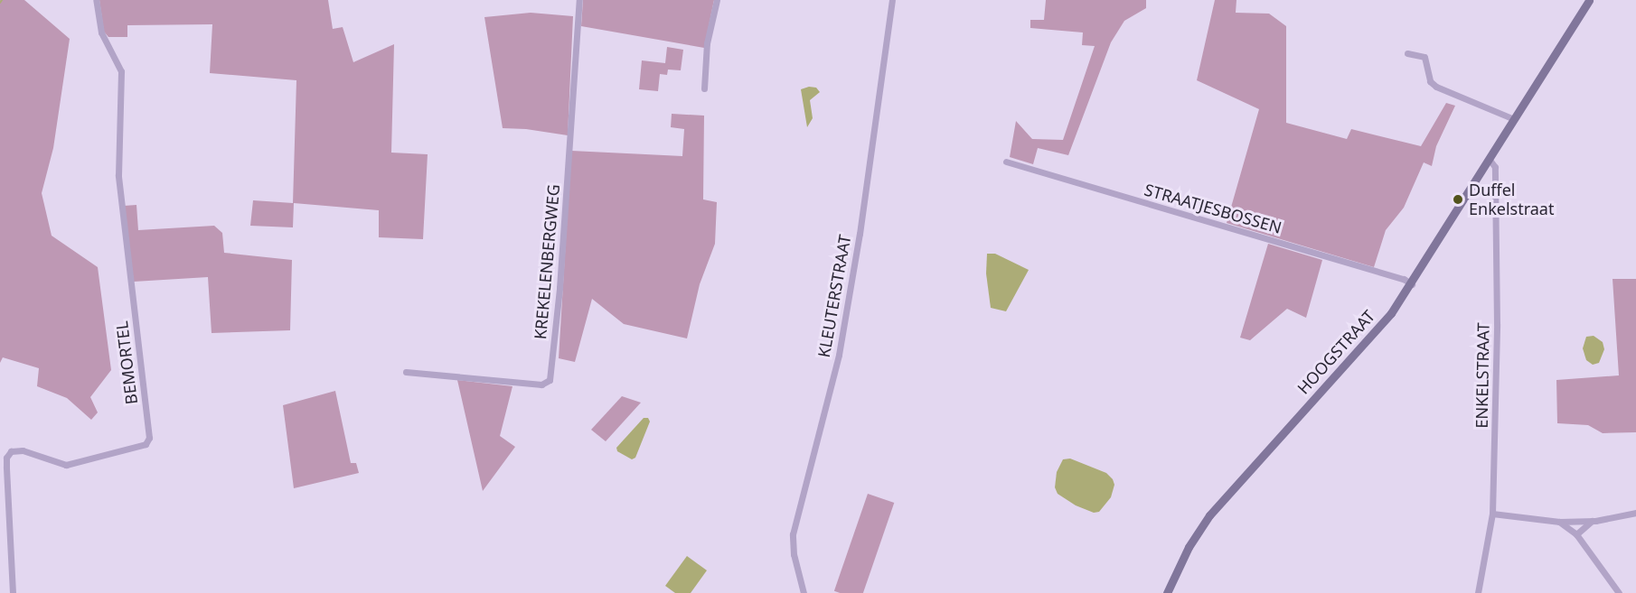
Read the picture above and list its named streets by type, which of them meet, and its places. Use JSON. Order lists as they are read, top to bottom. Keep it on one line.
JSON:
{"streets":{"street":["STRAATJESBOSSEN","KREKELENBERGWEG","KLEUTERSTRAAT","HOOGSTRAAT","BEMORTEL","ENKELSTRAAT"]},"crossings":[["STRAATJESBOSSEN","HOOGSTRAAT"],["HOOGSTRAAT","ENKELSTRAAT"]],"places":["Duffel Enkelstraat"]}
